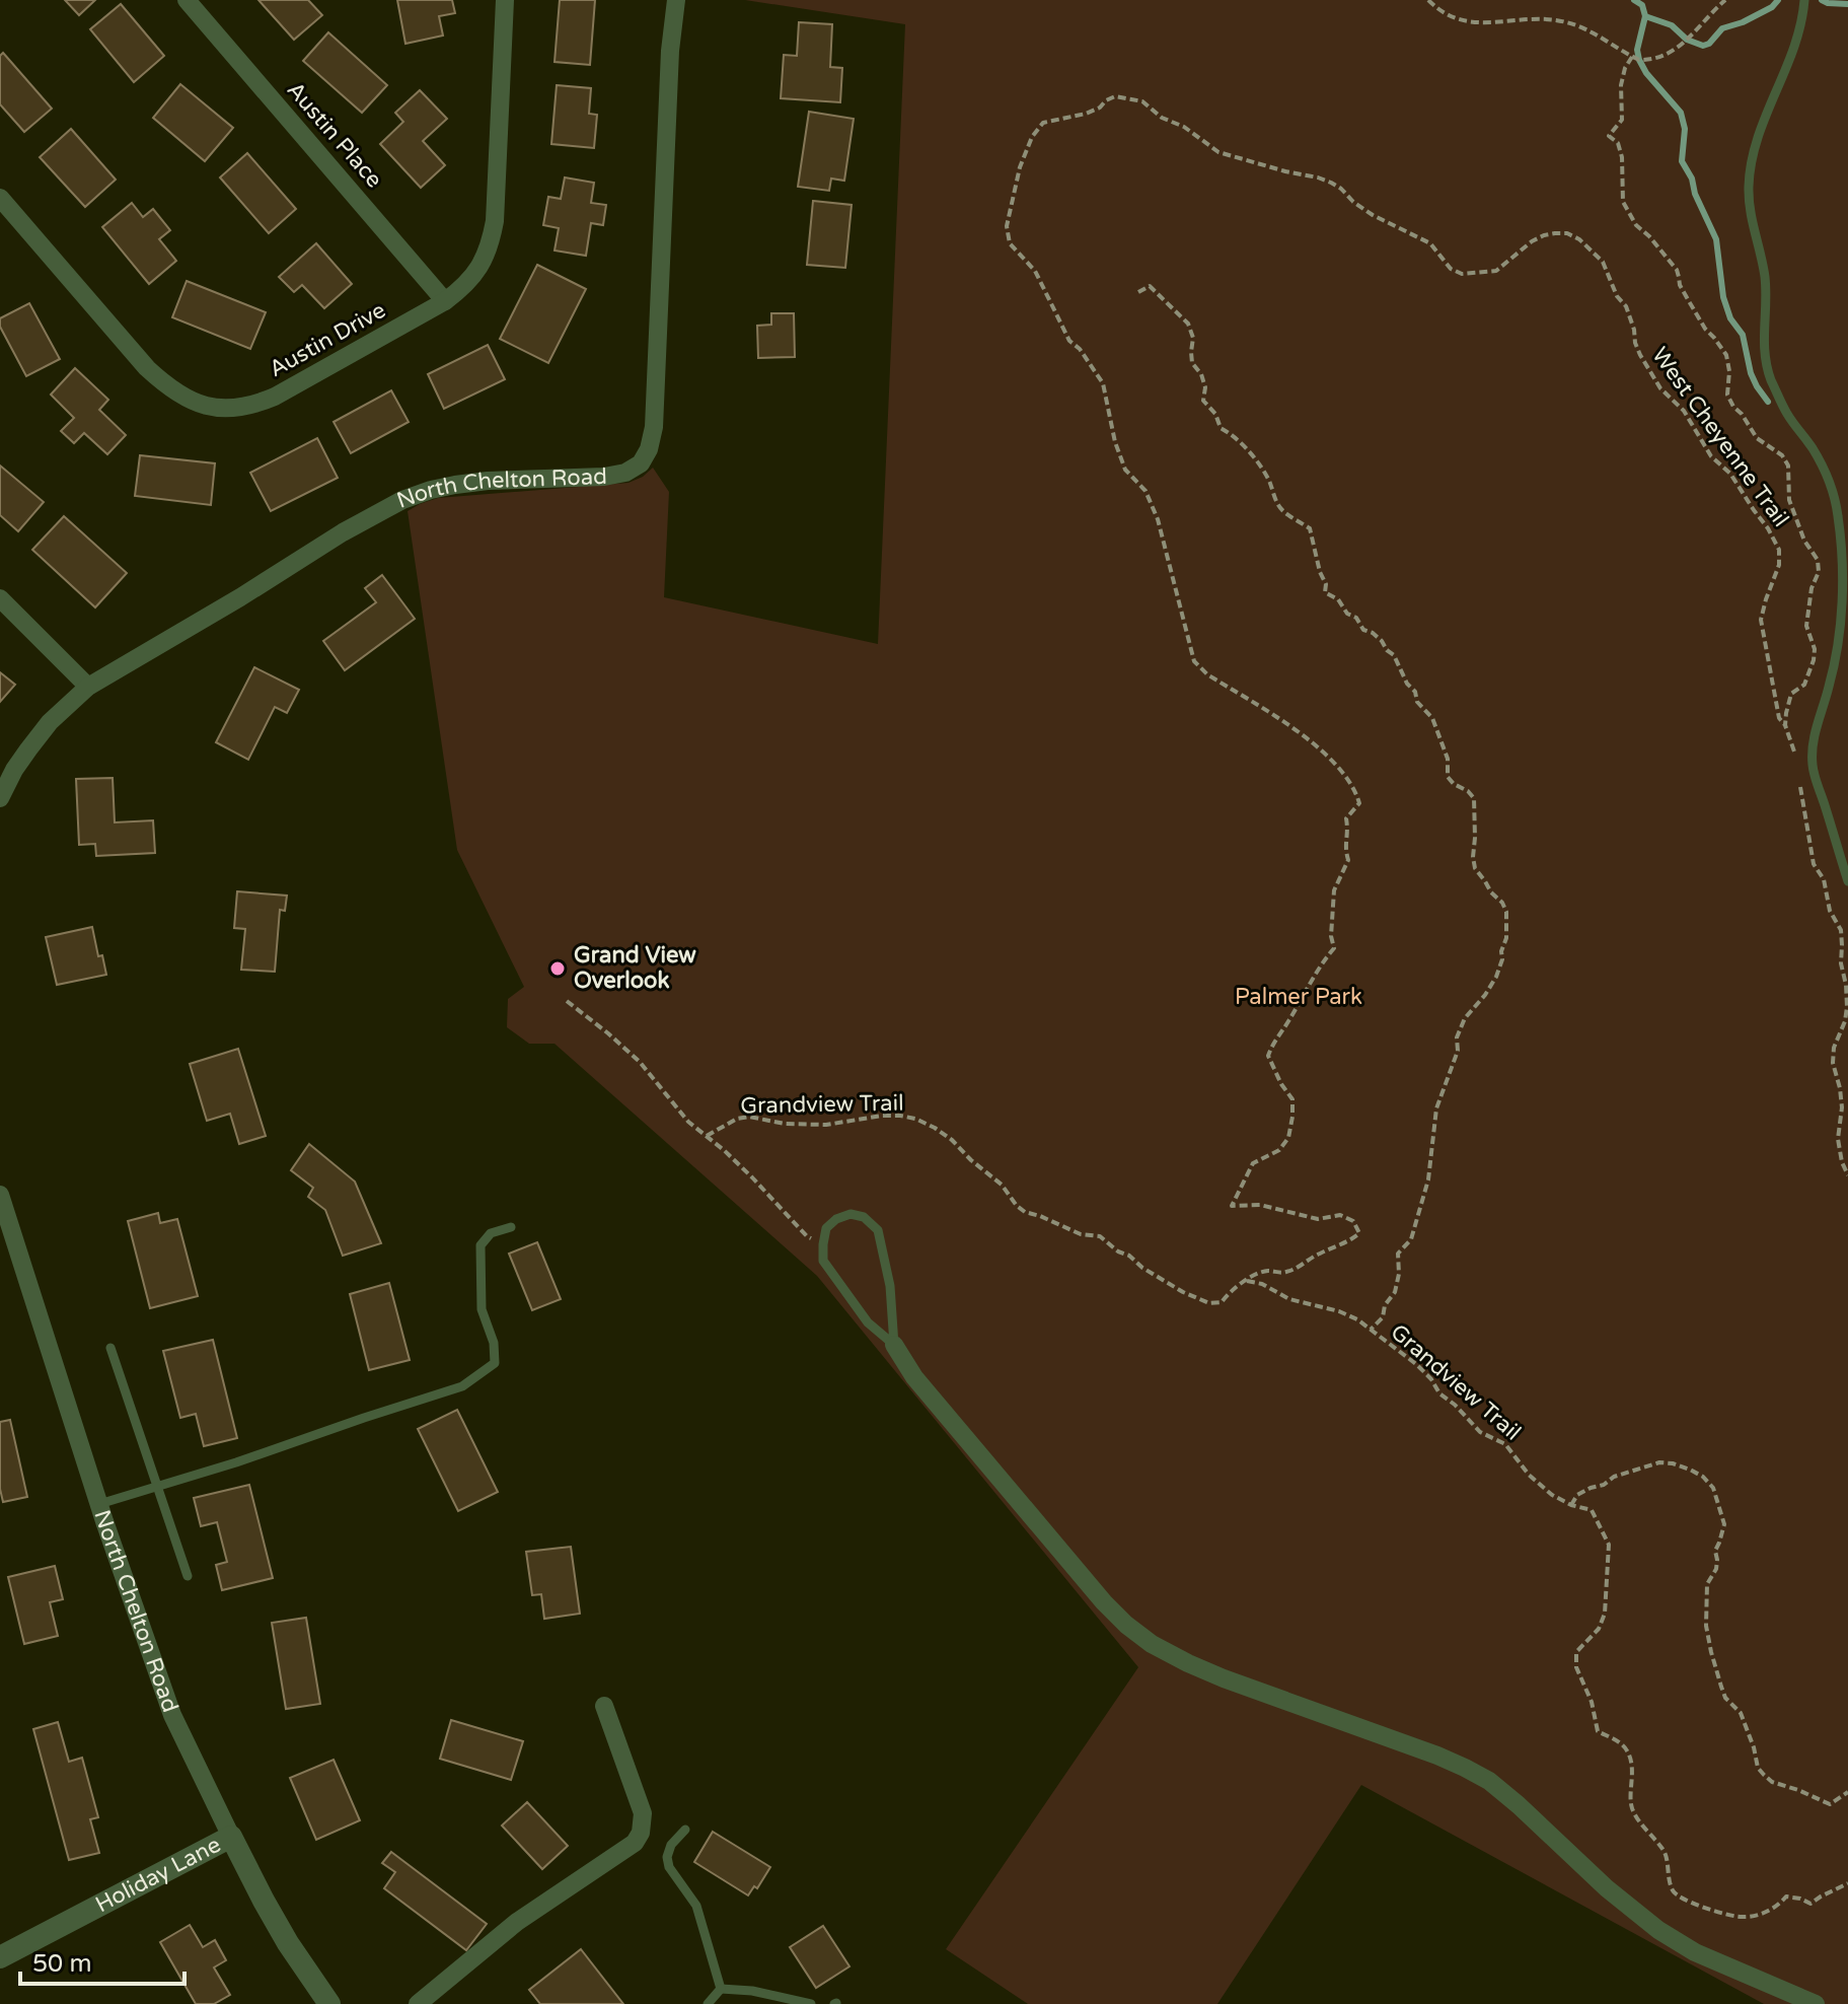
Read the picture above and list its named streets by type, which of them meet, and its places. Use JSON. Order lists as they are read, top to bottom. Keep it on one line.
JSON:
{"streets":{"street":["Austin Place","Austin Drive","North Chelton Road","Holiday Lane"],"path":["West Cheyenne Trail","Grandview Trail"]},"crossings":[["Austin Place","Austin Drive"],["West Cheyenne Trail","Grandview Trail"],["North Chelton Road","Holiday Lane"]],"parks":["Palmer Park"],"places":["Grand View Overlook"],"scale_bar":"50 m"}
